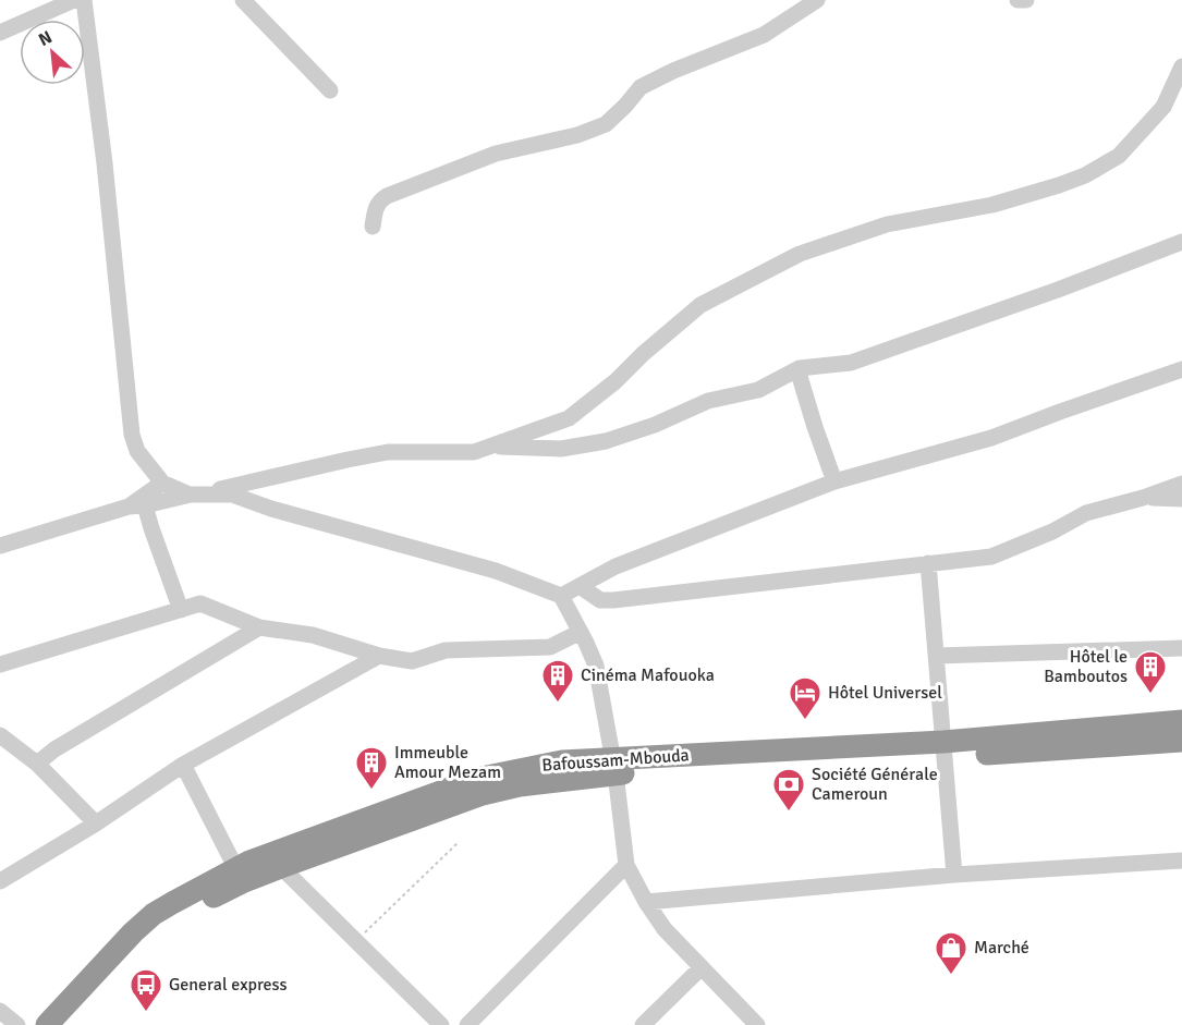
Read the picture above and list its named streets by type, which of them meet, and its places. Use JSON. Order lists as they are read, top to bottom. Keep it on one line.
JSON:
{"streets":{"highway":["Bafoussam-Mbouda"]},"places":{"building":["Hôtel le Bamboutos","Cinéma Mafouoka","Immeuble Amour Mezam"],"hotel":["Hôtel Universel"],"bank":["Société Générale Cameroun"],"shop":["Marché"],"bus stop":["General express"]},"north":"top left"}
